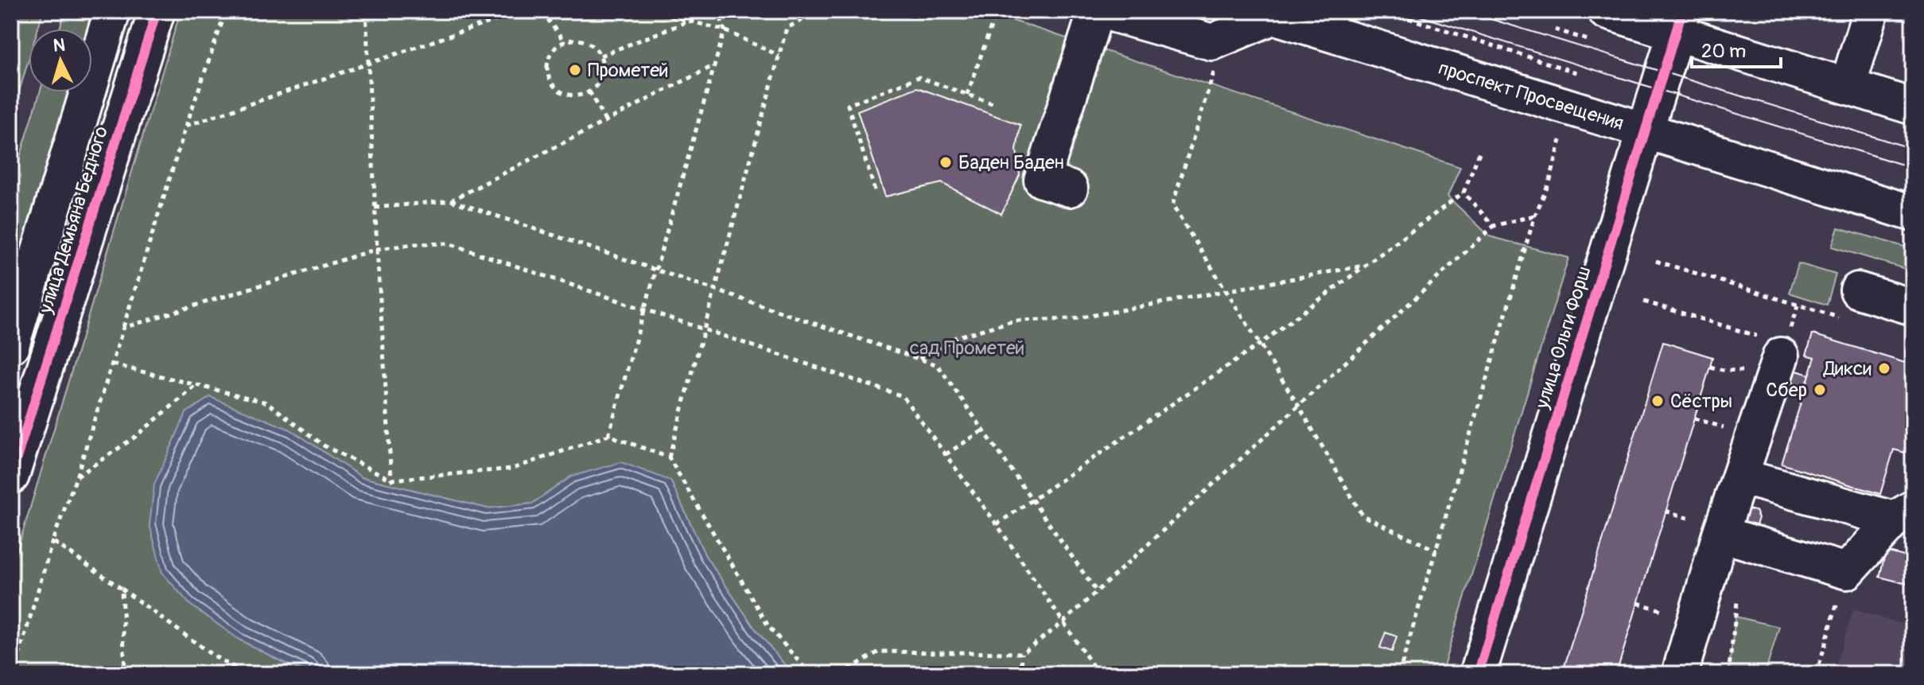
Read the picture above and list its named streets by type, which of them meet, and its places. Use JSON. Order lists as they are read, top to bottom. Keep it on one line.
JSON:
{"streets":{"street":["проспект Просвещения","улица Демьяна Бедного","улица Ольги Форш"]},"crossings":[["проспект Просвещения","улица Ольги Форш"]],"parks":["сад Прометей"],"places":["Прометей","Баден Баден","Дикси","Сбер","Сёстры"],"scale_bar":"20 m","north":"top"}
